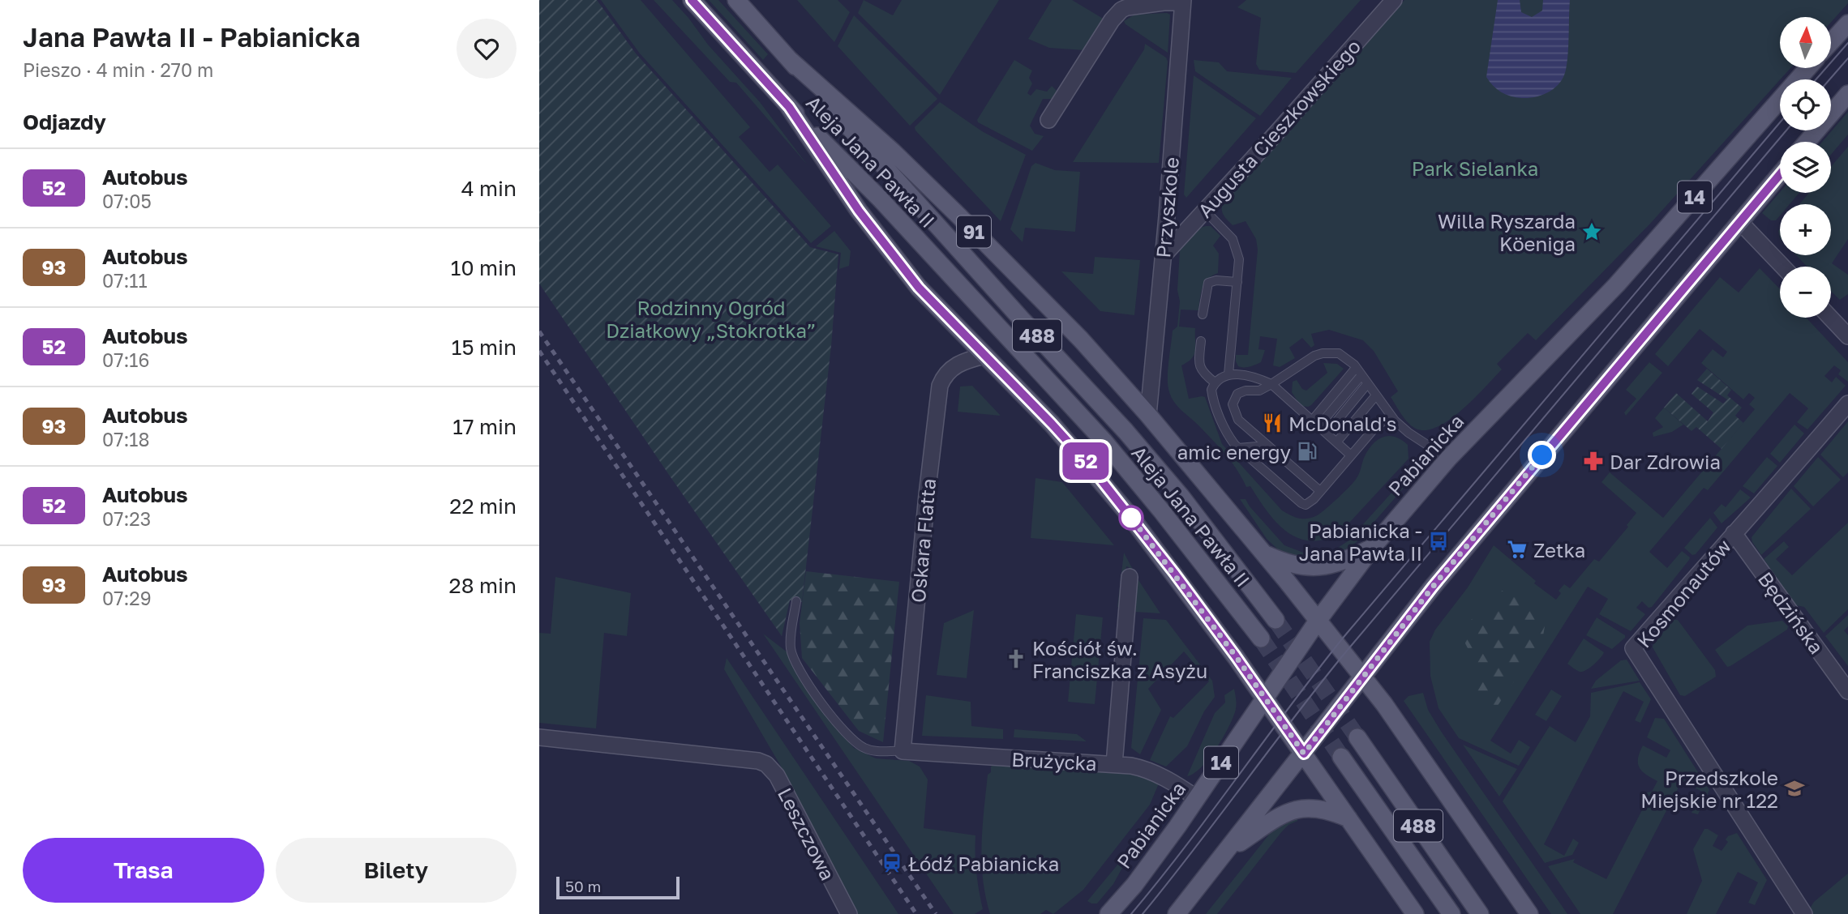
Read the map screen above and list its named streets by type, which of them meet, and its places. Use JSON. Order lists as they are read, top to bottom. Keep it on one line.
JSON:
{"streets":{"main road":["Aleja Jana Pawła II","14","91","488","Pabianicka"],"street":["Augusta Cieszkowskiego","Przyszkole","Oskara Flatta","Kosmonautów","Będzińska","Brużycka","Leszczowa"]},"crossings":[["Augusta Cieszkowskiego","Przyszkole"],["Aleja Jana Pawła II","91"],["Przyszkole","91"],["Pabianicka","Brużycka"],["Oskara Flatta","Brużycka"],["Kosmonautów","Będzińska"]],"parks":["Park Sielanka","Rodzinny Ogród Działkowy „Stokrotka”"],"places":{"place":["Willa Ryszarda Köeniga"],"restaurant":["McDonald's"],"fuel station":["amic energy"],"pharmacy":["Dar Zdrowia"],"bus stop":["Pabianicka - Jana Pawła II"],"supermarket":["Zetka"],"church":["Kościół św. Franciszka z Asyżu"],"school or university":["Przedszkole Miejskie nr 122"],"station":["Łódź Pabianicka"]},"lines":["bus line 52"],"scale_bar":"50 m","north":"top","page":{"heading":[["Jana Pawła II - Pabianicka","Pieszo · 4 min · 270 m"],"Odjazdy"],"on_map":"52","map_buttons":["+","−"],"list":[{"mark":"52","name":"Autobus","note":"07:05","value":"4 min"},{"mark":"93","name":"Autobus","note":"07:11","value":"10 min"},{"mark":"52","name":"Autobus","note":"07:16","value":"15 min"},{"mark":"93","name":"Autobus","note":"07:18","value":"17 min"},{"mark":"52","name":"Autobus","note":"07:23","value":"22 min"},{"mark":"93","name":"Autobus","note":"07:29","value":"28 min"}],"buttons":["Trasa","Bilety"],"scale":"50 m"}}
